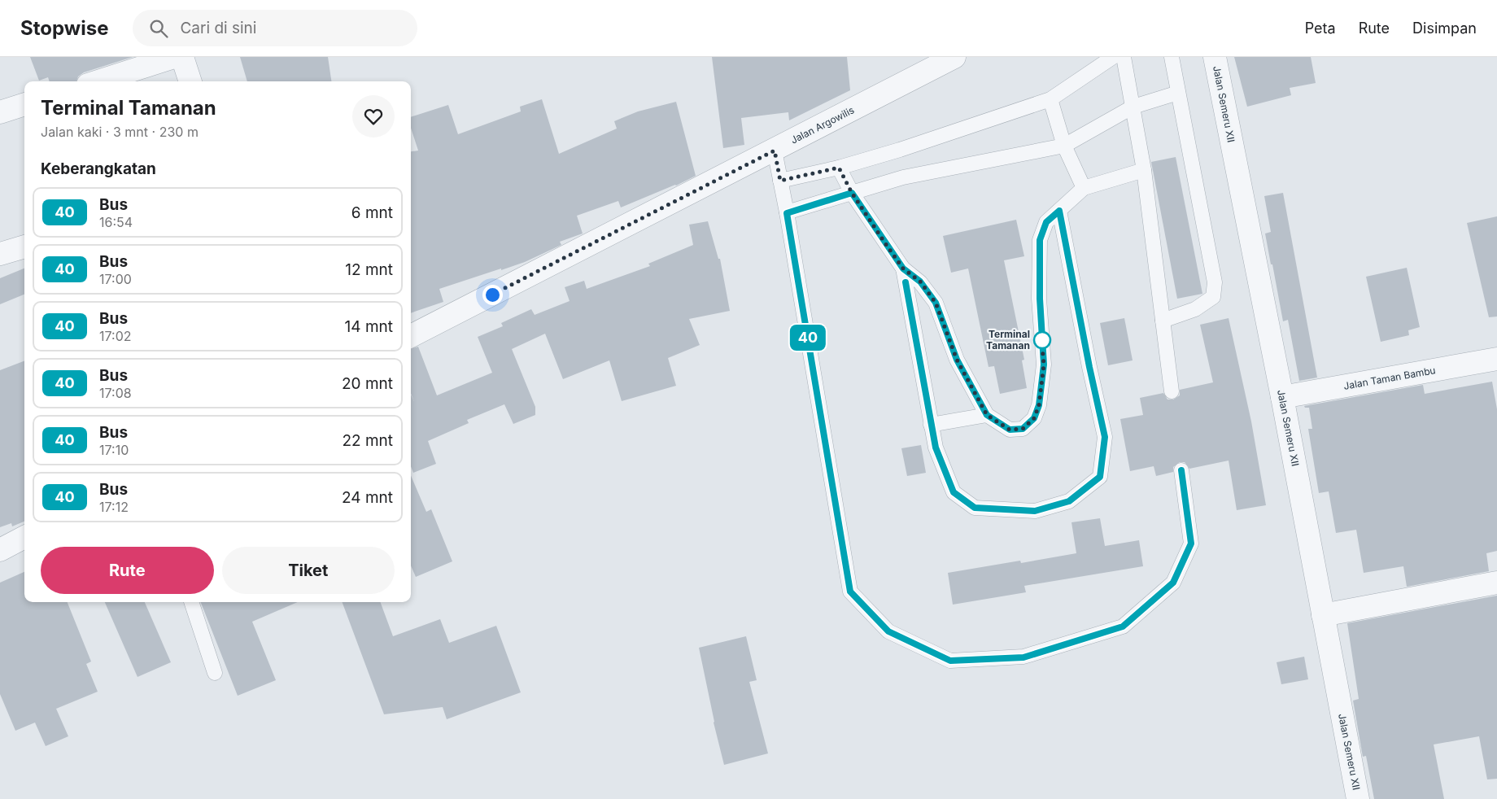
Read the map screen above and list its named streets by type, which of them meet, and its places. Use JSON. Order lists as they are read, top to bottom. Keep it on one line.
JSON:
{"streets":{"street":["Jalan Semeru XII","Jalan Argowilis","Jalan Taman Bambu"]},"crossings":[["Jalan Semeru XII","Jalan Taman Bambu"]],"places":["Terminal Tamanan"],"lines":["bus line 40"],"page":{"header":"Stopwise","search":"Cari di sini","nav":["Peta","Rute","Disimpan"],"on_map":"40","heading":[["Terminal Tamanan","Jalan kaki · 3 mnt · 230 m"],"Keberangkatan"],"list":[{"mark":"40","name":"Bus","note":"16:54","value":"6 mnt"},{"mark":"40","name":"Bus","note":"17:00","value":"12 mnt"},{"mark":"40","name":"Bus","note":"17:02","value":"14 mnt"},{"mark":"40","name":"Bus","note":"17:08","value":"20 mnt"},{"mark":"40","name":"Bus","note":"17:10","value":"22 mnt"},{"mark":"40","name":"Bus","note":"17:12","value":"24 mnt"}],"buttons":["Rute","Tiket"]}}
